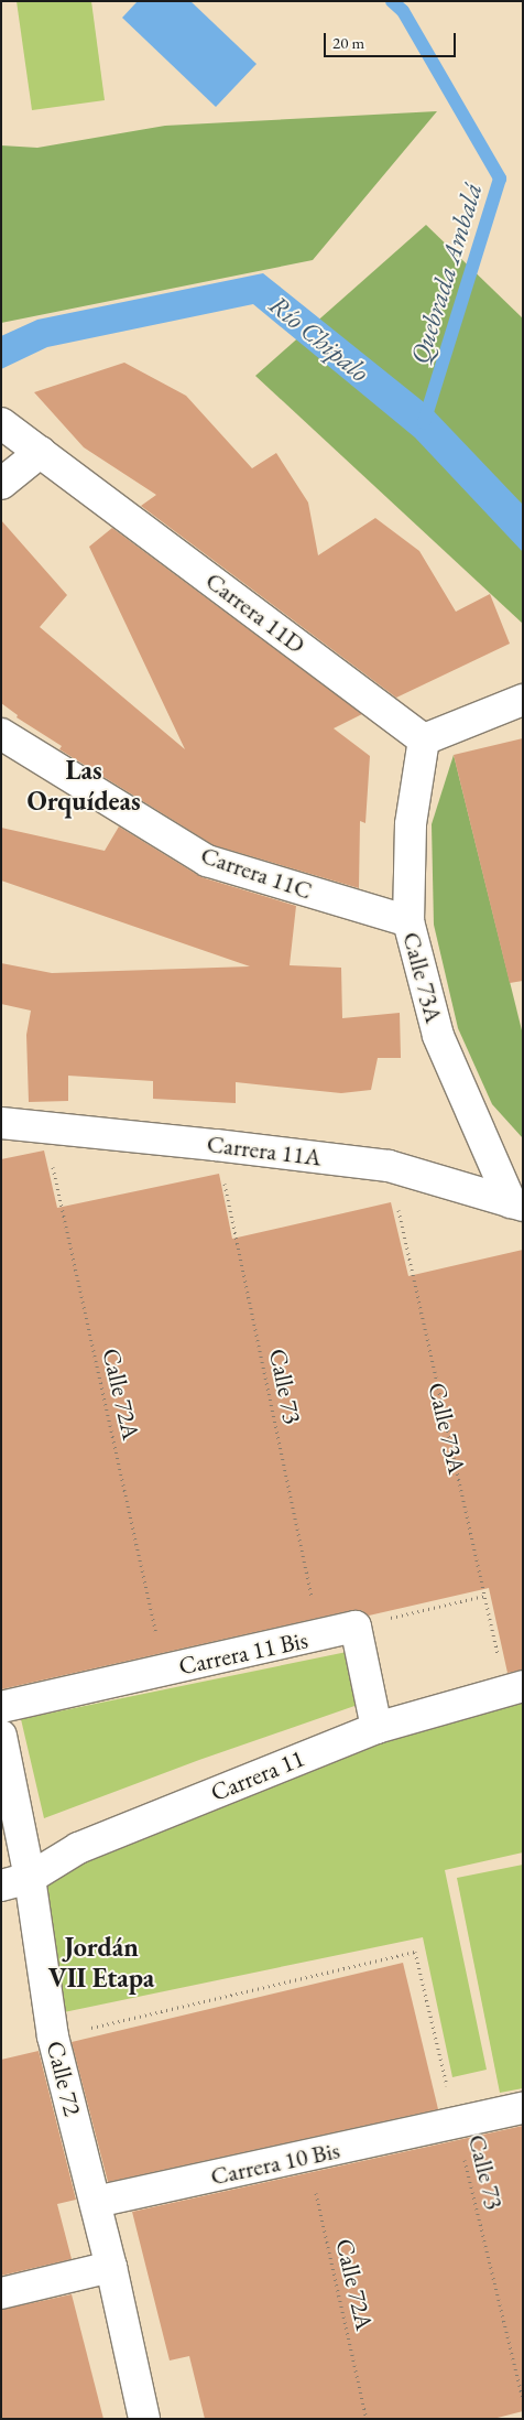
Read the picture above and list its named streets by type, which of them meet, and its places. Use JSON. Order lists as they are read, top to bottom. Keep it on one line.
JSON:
{"streets":{"street":["Carrera 11D","Carrera 11C","Calle 73A","Carrera 11A","Carrera 11 Bis","Carrera 11","Calle 72","Carrera 10 Bis"],"path":["Calle 73","Calle 72A"]},"crossings":[["Carrera 11D","Calle 73A"],["Carrera 11C","Calle 73A"],["Calle 73A","Carrera 11A"],["Calle 73A","Carrera 11"],["Carrera 11A","Calle 73"],["Carrera 11A","Calle 72A"],["Calle 73","Carrera 11 Bis"],["Calle 73","Calle 72"],["Calle 73","Carrera 10 Bis"],["Calle 72A","Carrera 11 Bis"],["Calle 72A","Carrera 10 Bis"],["Carrera 11","Calle 72"],["Calle 72","Carrera 10 Bis"]],"districts":["Las Orquídeas","Jordán VII Etapa"],"water":["Quebrada Ambalá","Río Chipalo"],"scale_bar":"20 m"}
